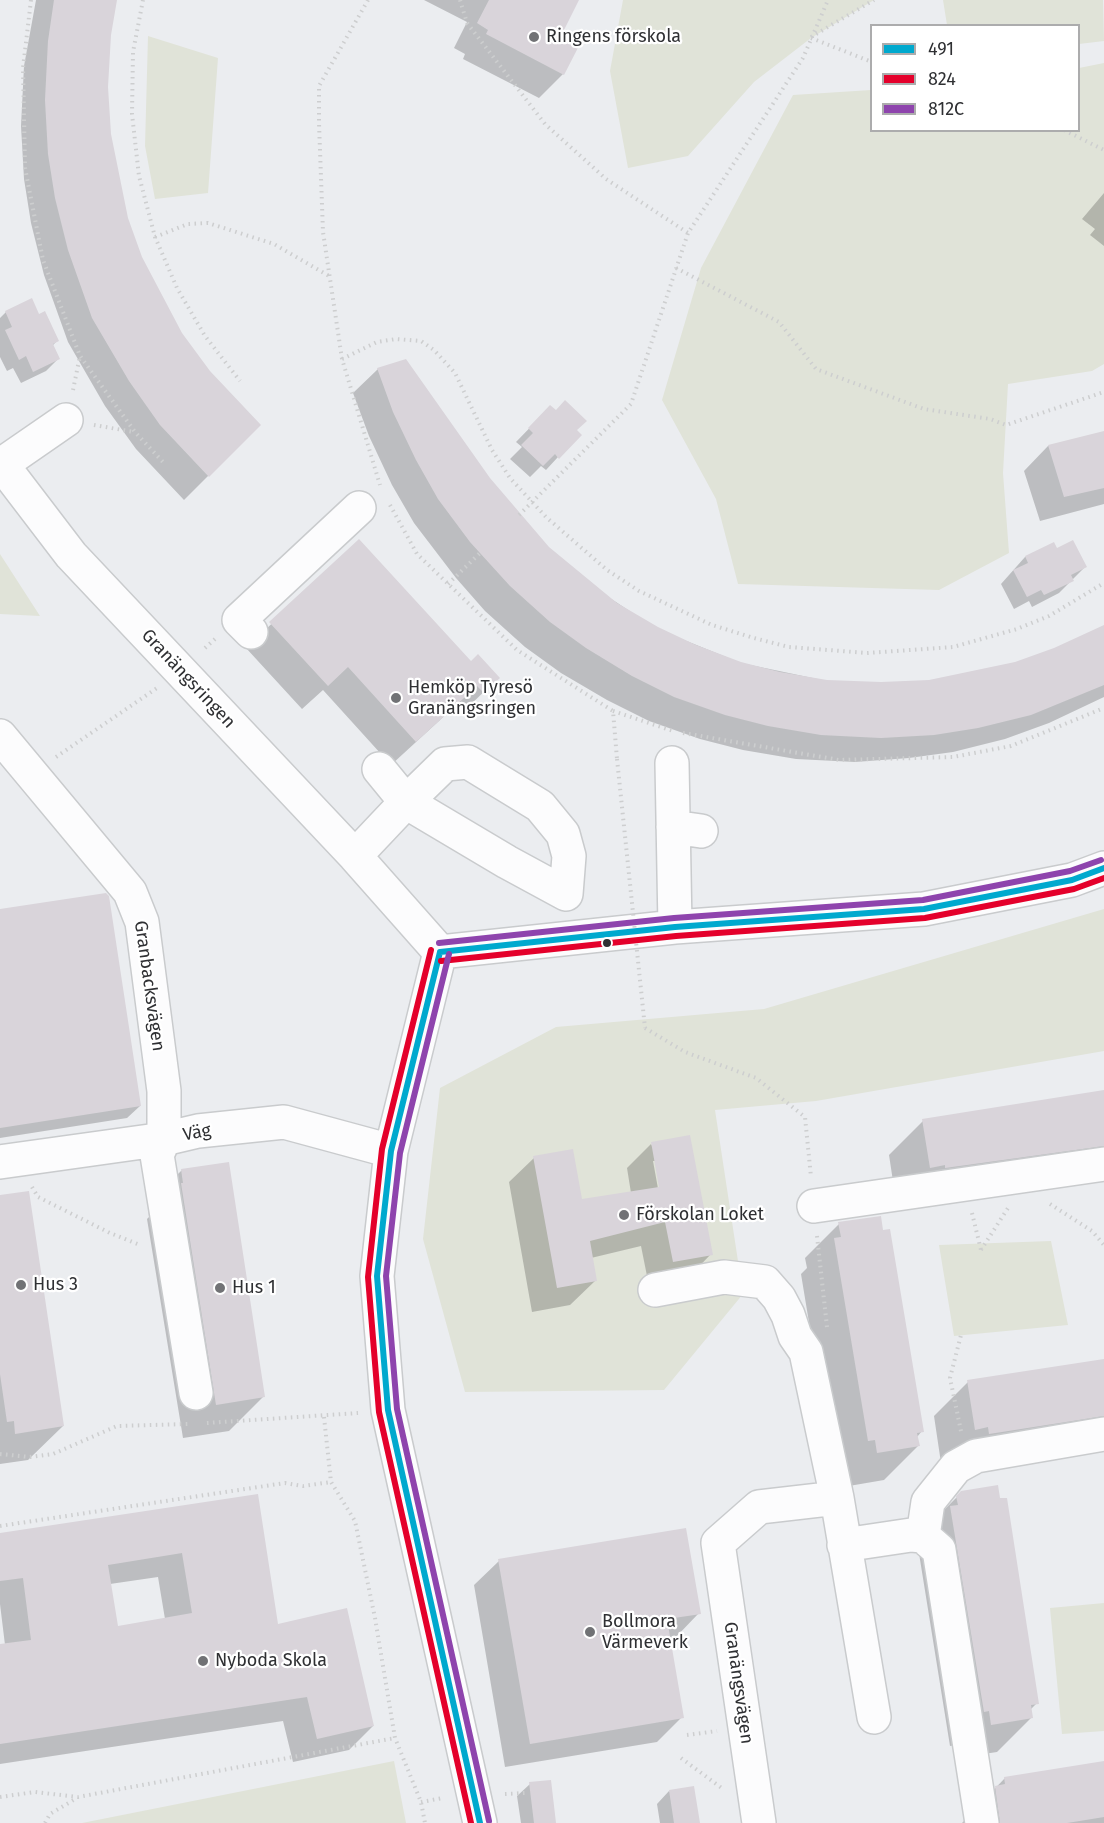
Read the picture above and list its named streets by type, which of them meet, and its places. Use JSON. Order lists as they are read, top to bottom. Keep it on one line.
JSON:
{"streets":{"street":["Granängsringen","Granbacksvägen","Väg","Granängsvägen"]},"crossings":[["Granbacksvägen","Väg"]],"places":["Ringens förskola","Hemköp Tyresö Granängsringen","Förskolan Loket","Hus 3","Hus 1","Bollmora Värmeverk","Nyboda Skola"],"lines":["transit line 812C","transit line 491","transit line 824"],"legend":["491","824","812C"]}
